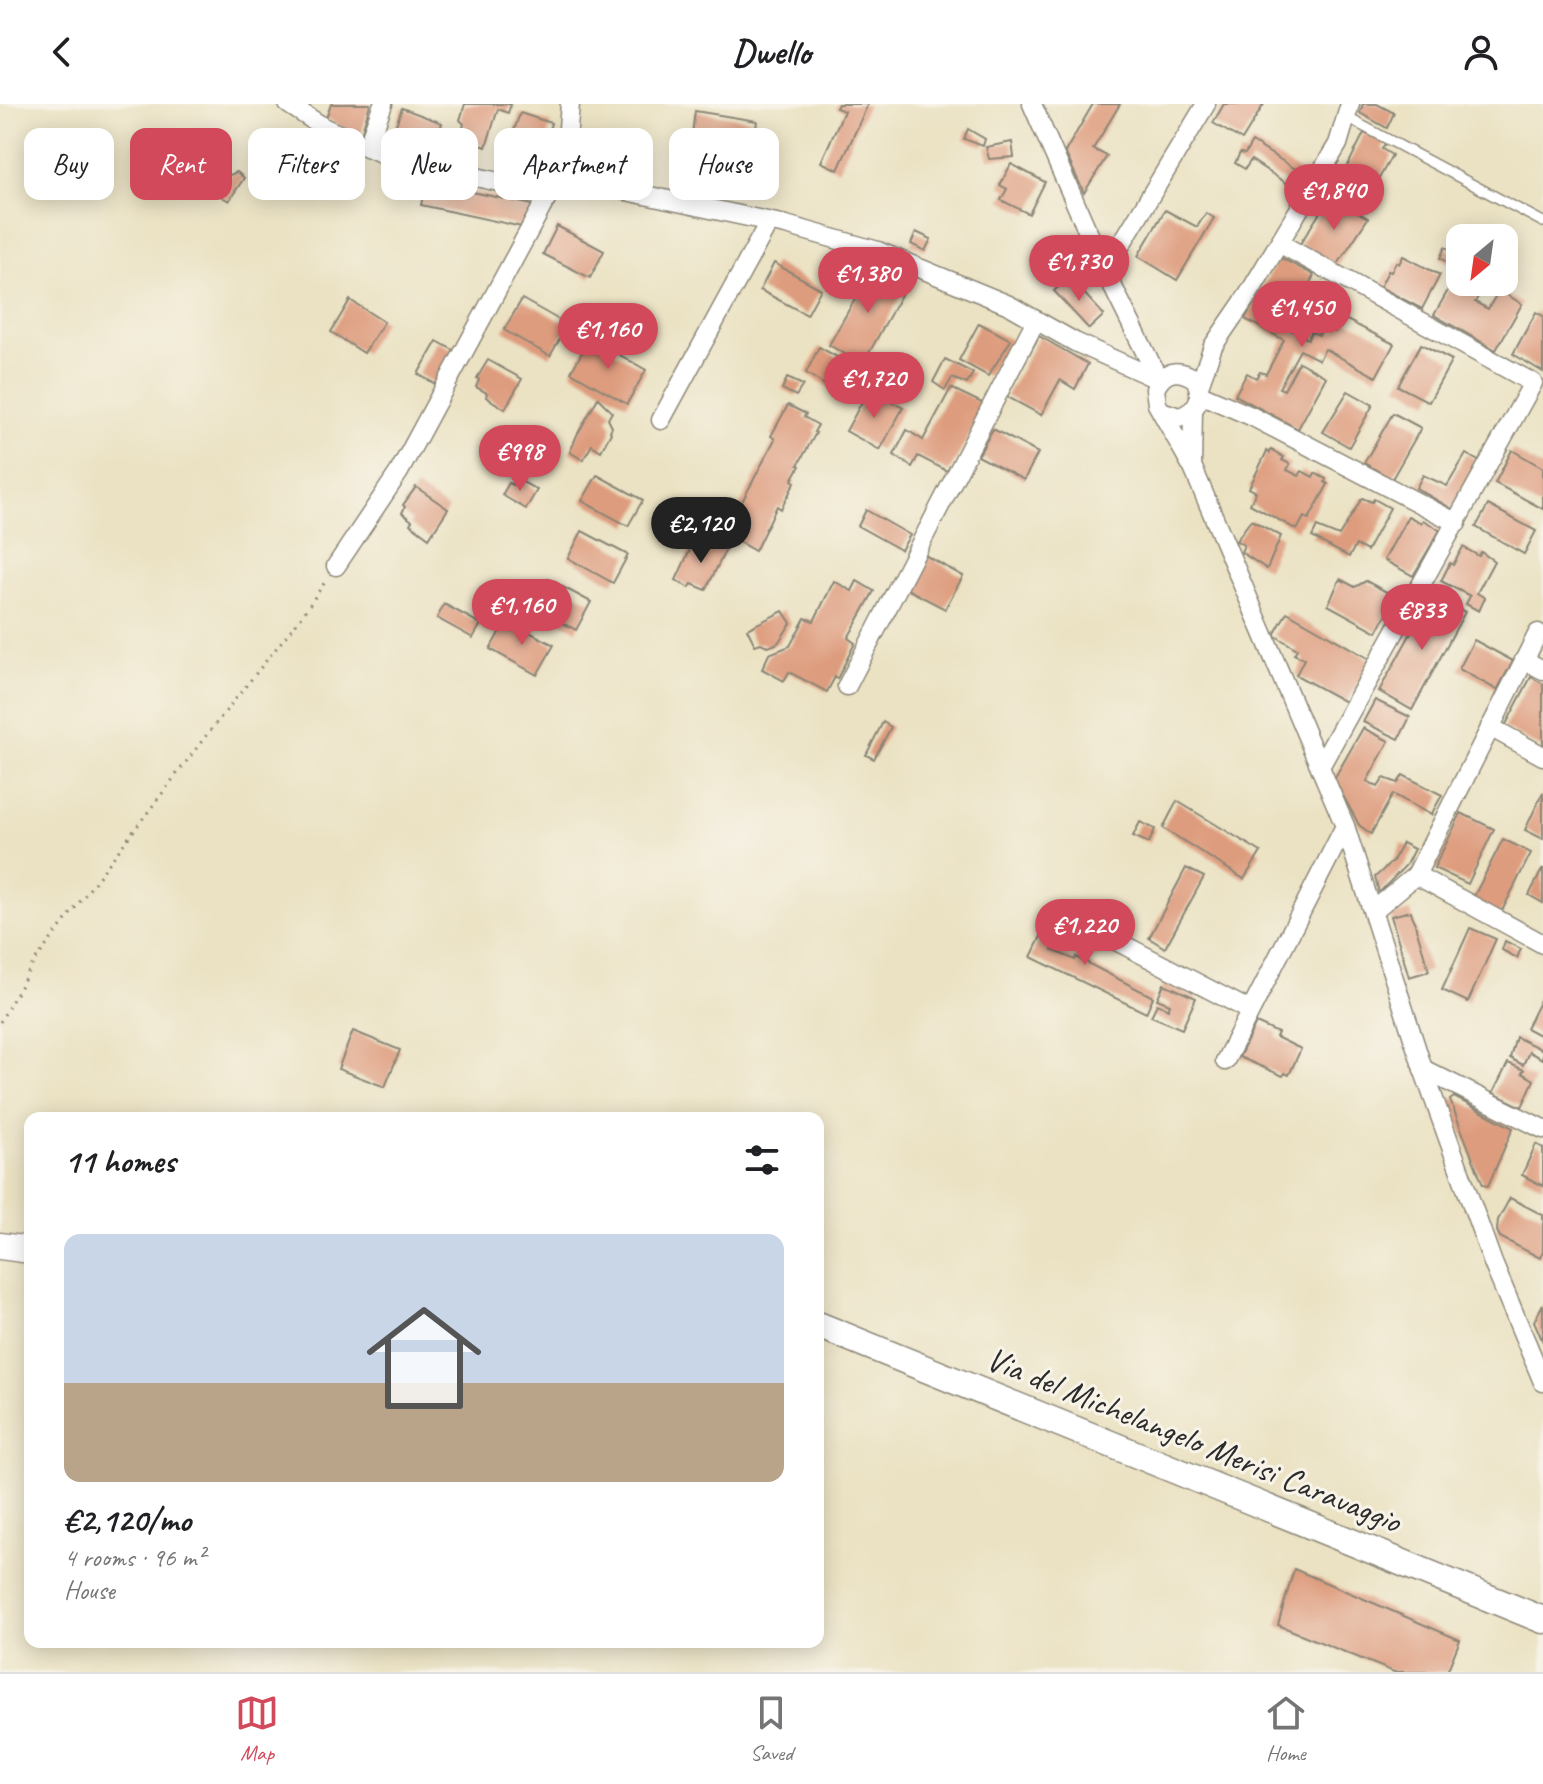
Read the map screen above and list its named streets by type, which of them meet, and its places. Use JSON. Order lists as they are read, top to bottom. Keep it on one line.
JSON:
{"streets":{"street":["Via del Michelangelo Merisi Caravaggio"]},"north":"bottom left","page":{"header":"Dwello","chip":["Buy","Rent","Filters","New","Apartment","House"],"price":["€1,840","€1,730","€1,380","€1,450","€1,160","€1,720","€998","€2,120","€1,160","€833","€1,220"],"heading":"11 homes","list":[{"name":"€2,120/mo","note":"4 rooms · 96 m² · House"}],"tabs":["Map","Saved","Home"]}}
